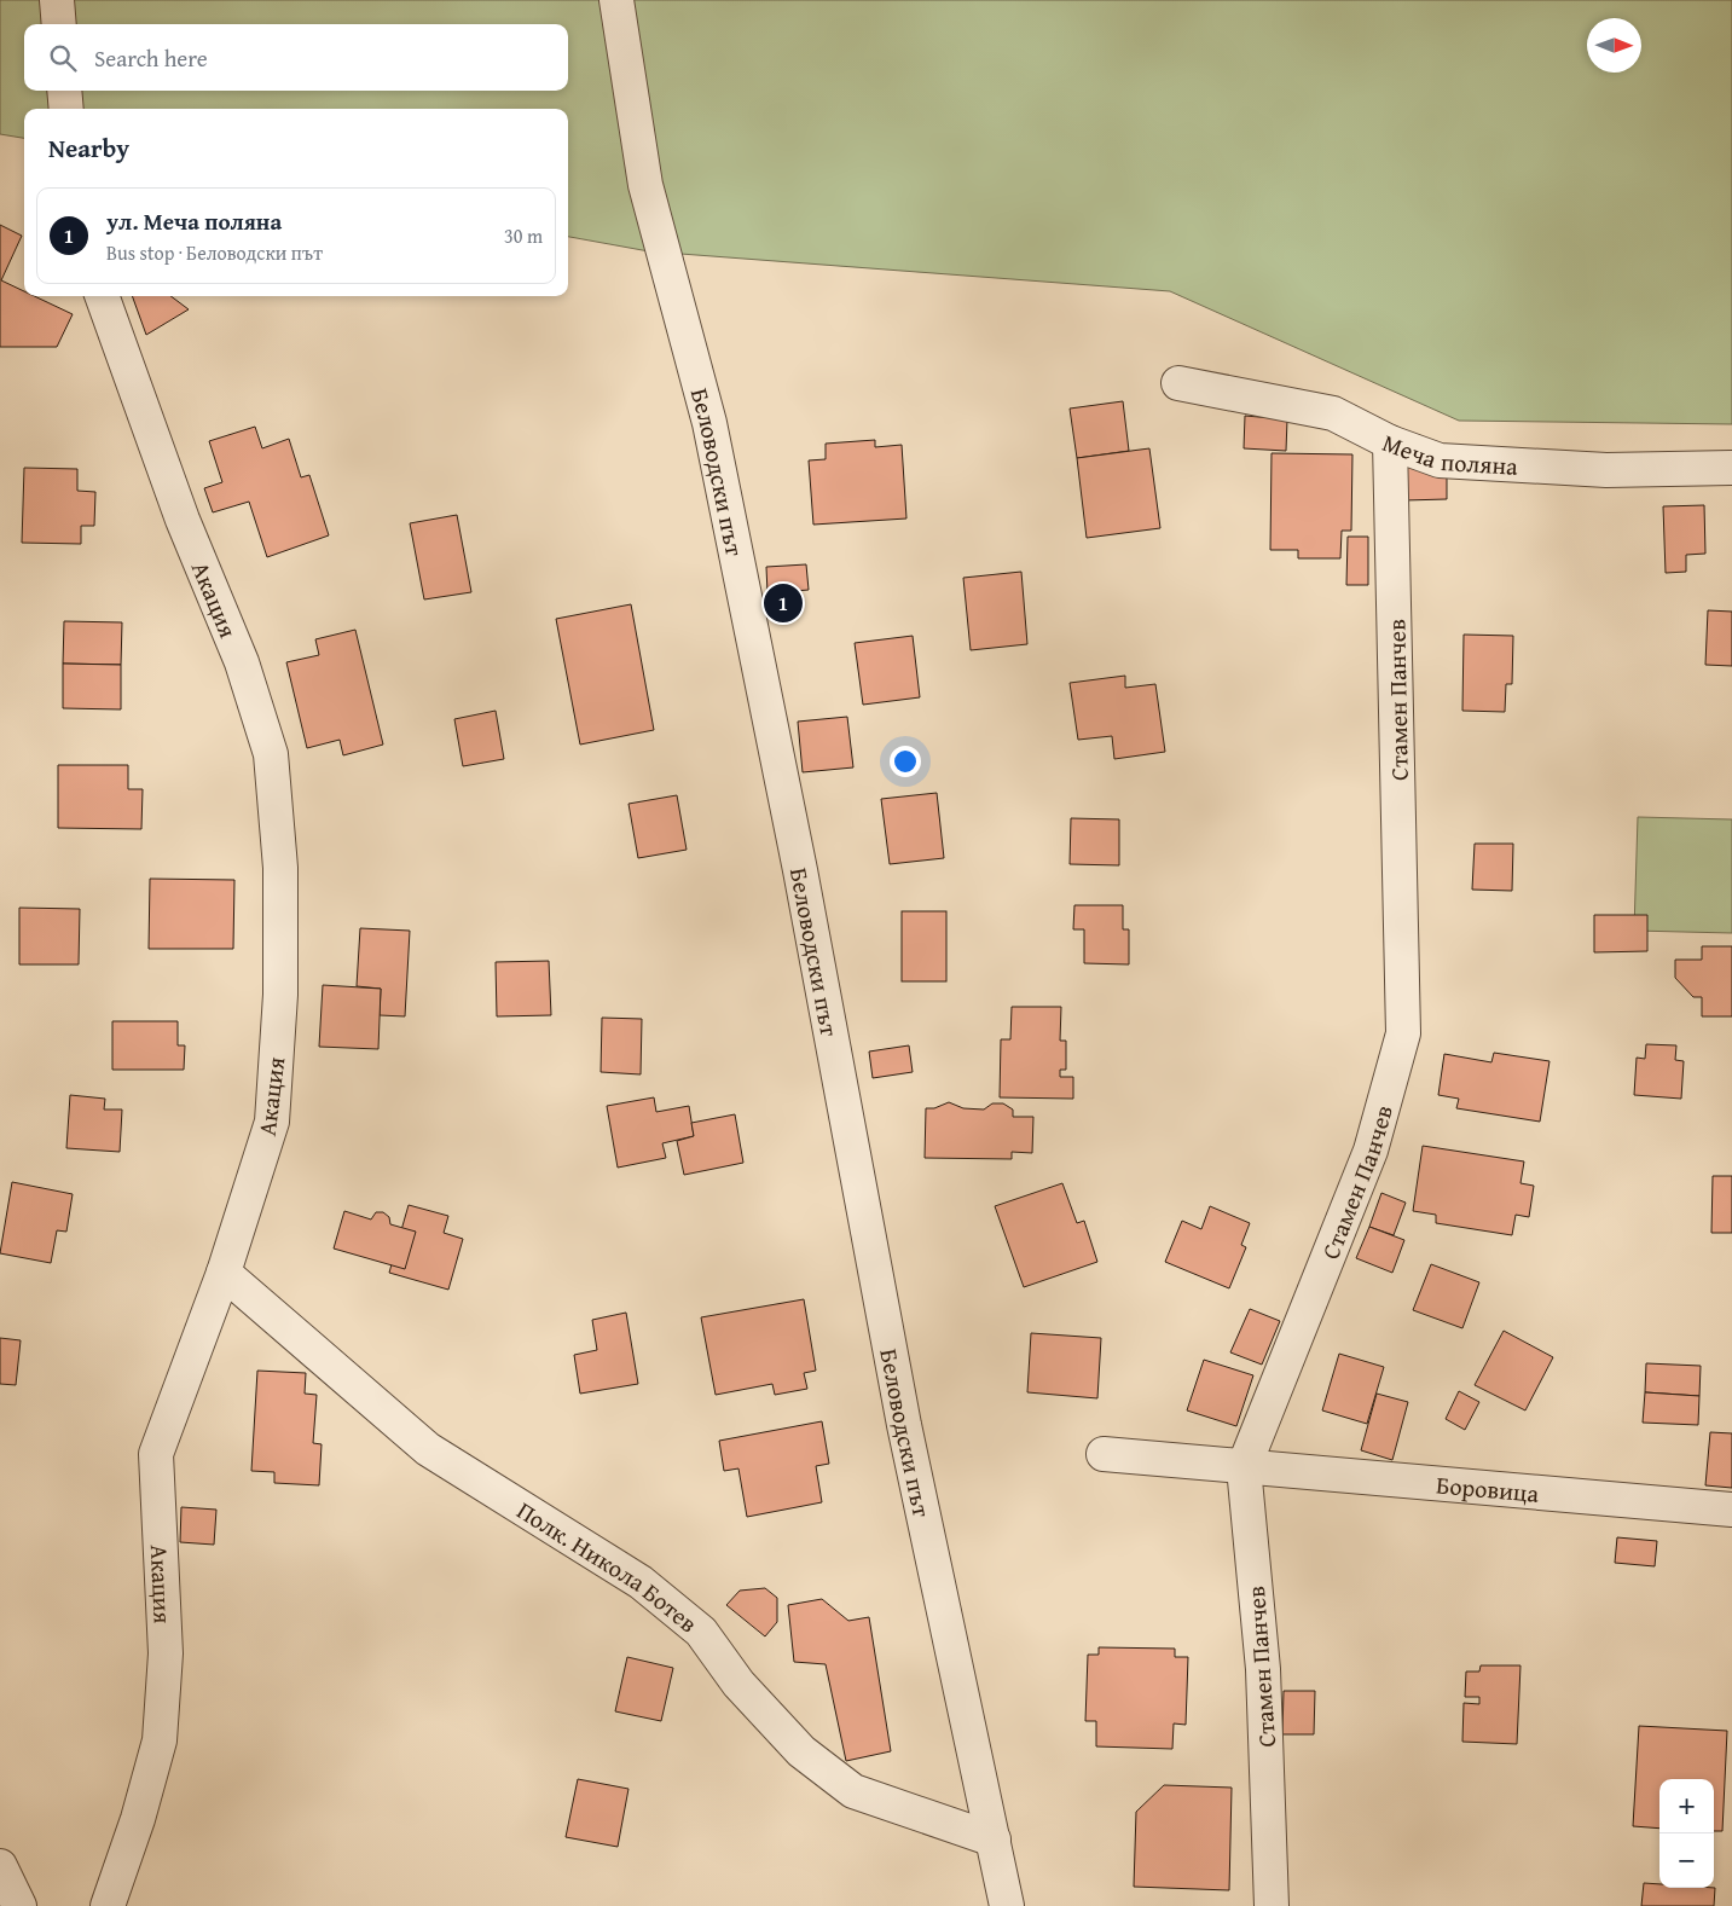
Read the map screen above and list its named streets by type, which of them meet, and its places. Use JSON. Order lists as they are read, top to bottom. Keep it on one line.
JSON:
{"streets":{"street":["Меча поляна","Беловодски път","Акация","Стамен Панчев","Боровица","Полк. Никола Ботев"]},"crossings":[["Меча поляна","Стамен Панчев"],["Беловодски път","Полк. Никола Ботев"],["Акация","Полк. Никола Ботев"],["Стамен Панчев","Боровица"]],"north":"right","page":{"search":"Search here","heading":"Nearby","list":[{"mark":"1","name":"ул. Меча поляна","note":"Bus stop · Беловодски път","value":"30 m"}],"pins":"1","map_buttons":["+","−"]}}
